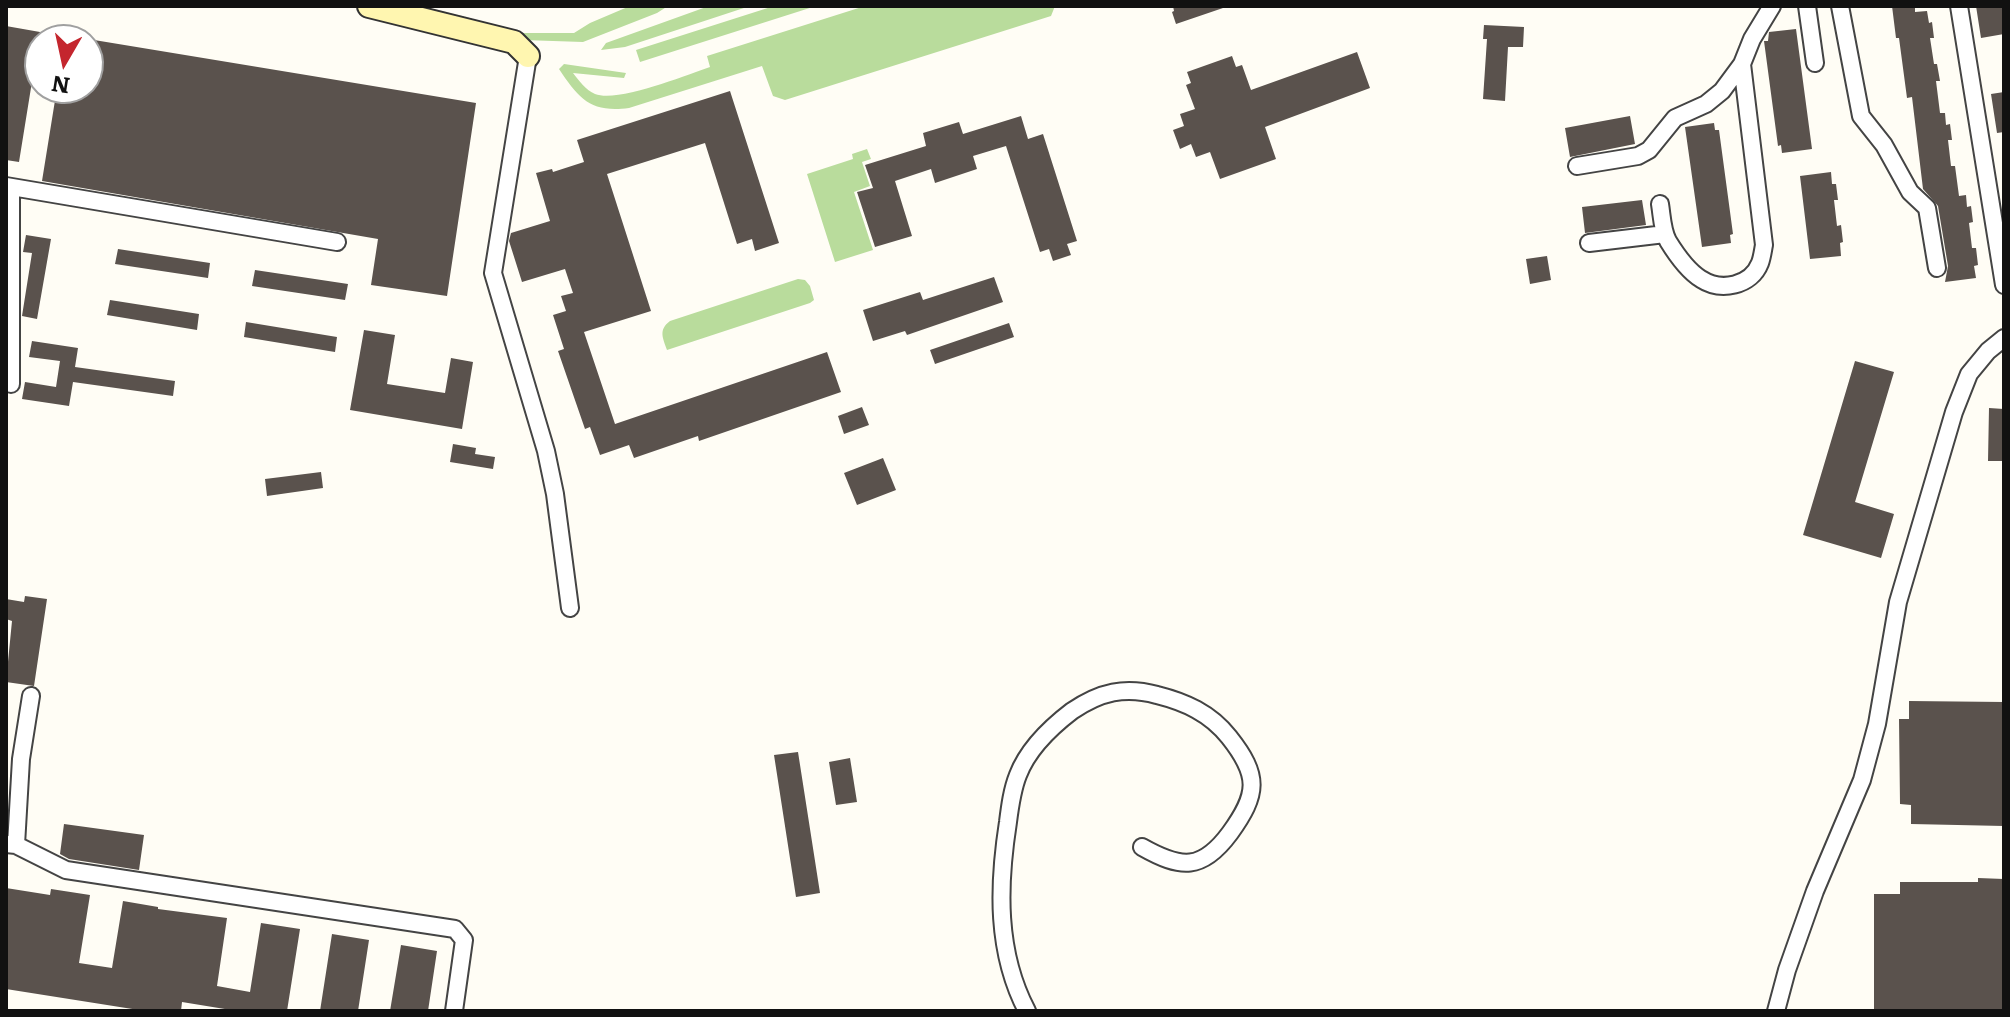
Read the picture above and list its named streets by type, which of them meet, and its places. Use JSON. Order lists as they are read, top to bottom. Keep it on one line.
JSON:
{"north":"bottom"}
